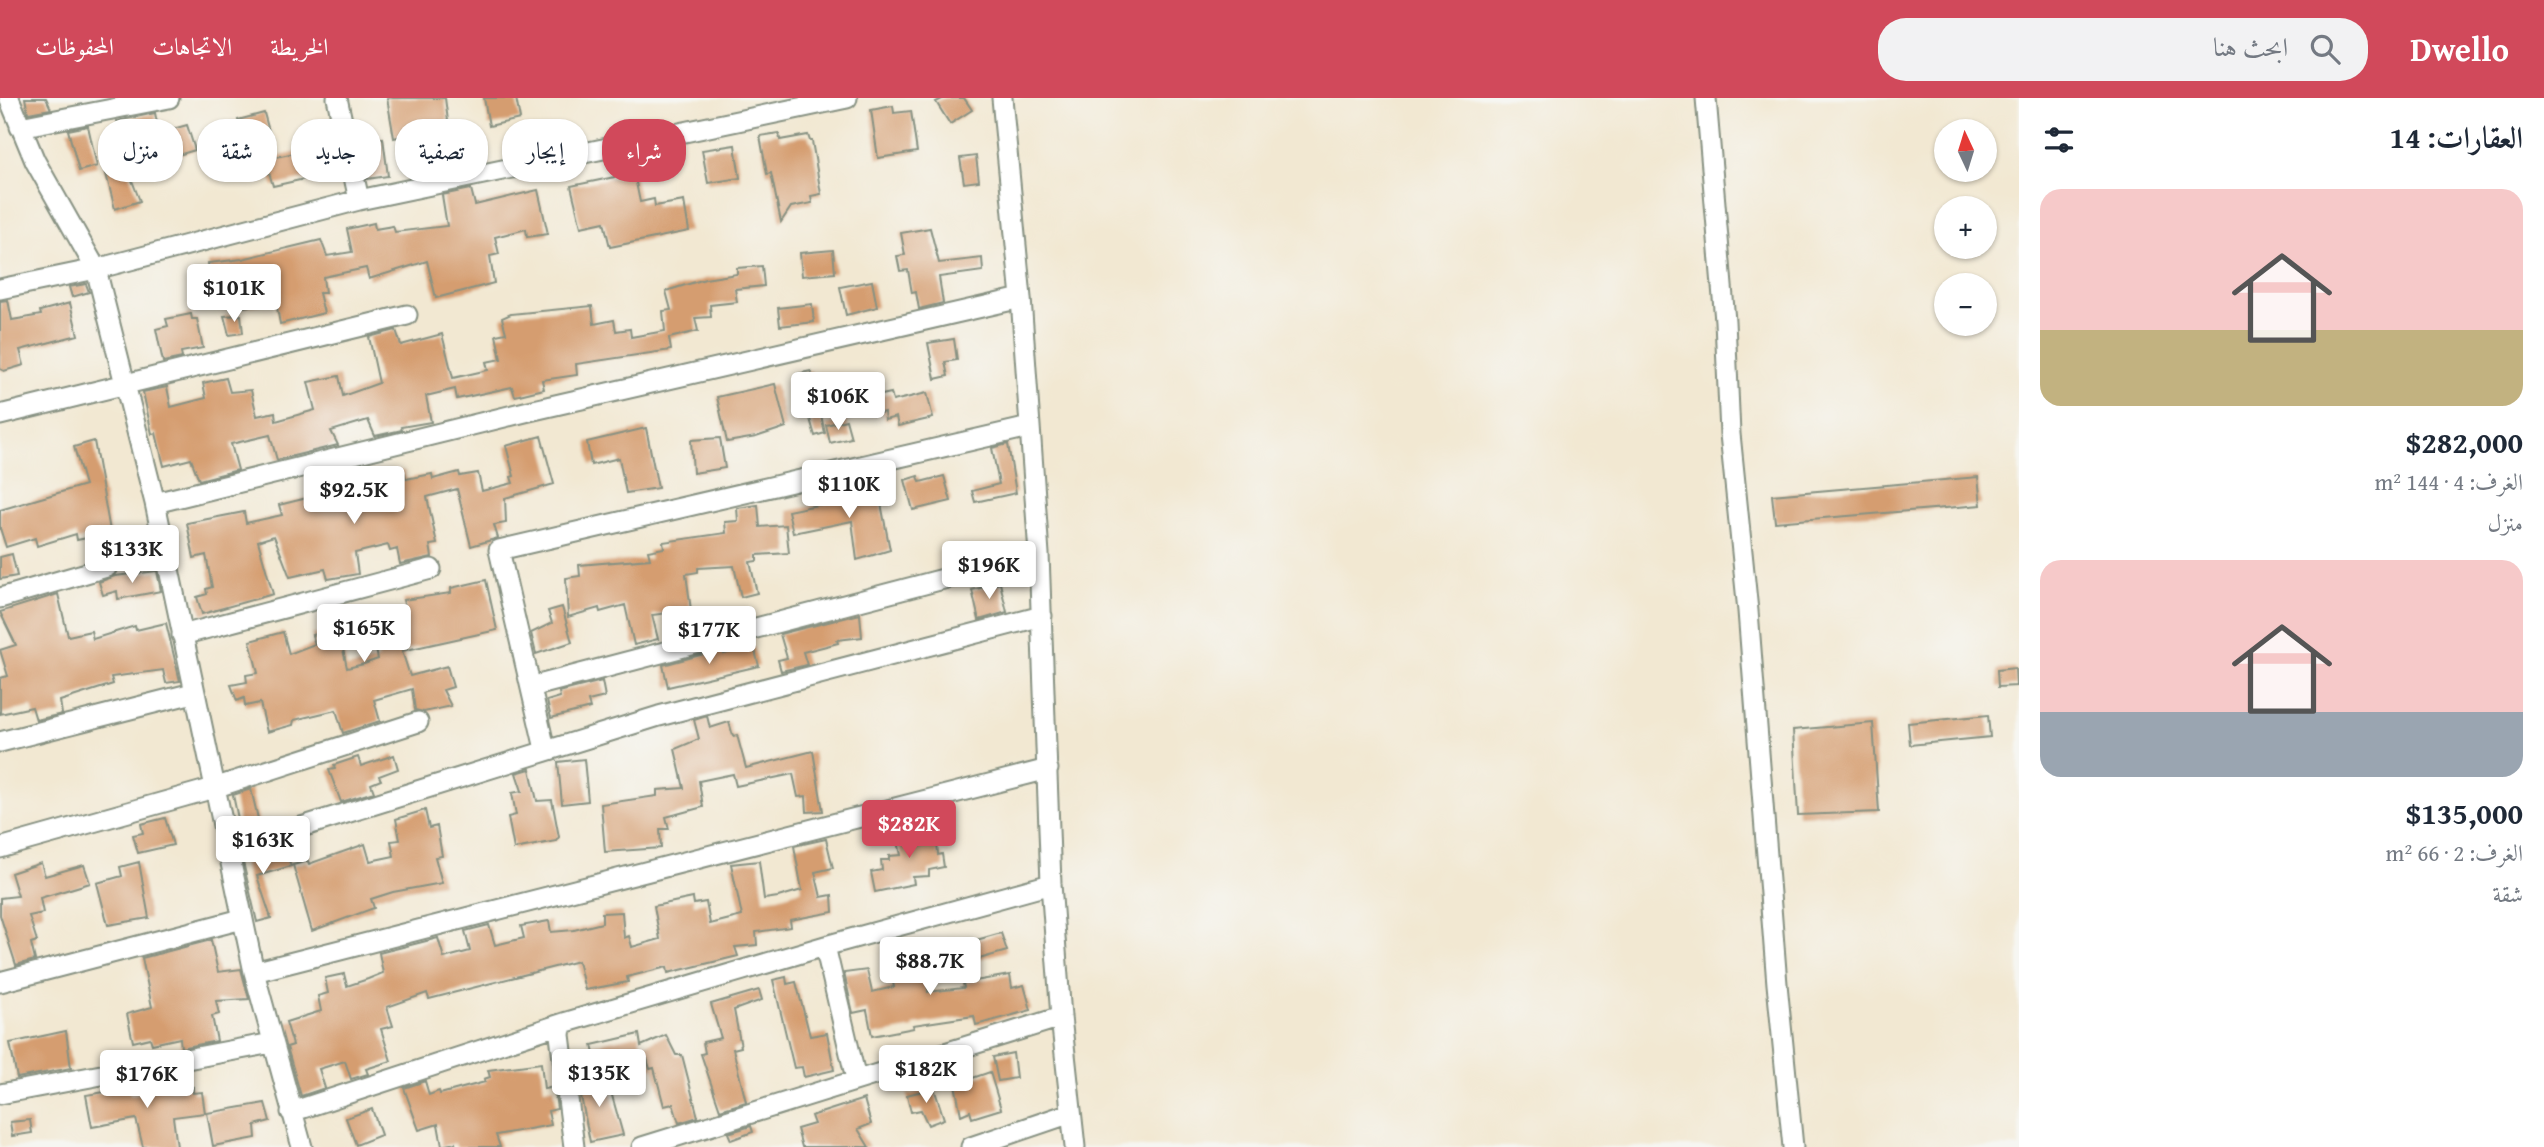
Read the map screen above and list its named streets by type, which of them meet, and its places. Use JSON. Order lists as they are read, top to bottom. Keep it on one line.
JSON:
{"north":"top","page":{"header":"Dwello","search":"ابحث هنا","nav":["الخريطة","الاتجاهات","المحفوظات"],"heading":"العقارات: 14","map_buttons":["+","−"],"chip":["شراء","إيجار","تصفية","جديد","شقة","منزل"],"list":[{"name":"$282,000","note":"الغرف: 4 · 144 m² · منزل"},{"name":"$135,000","note":"الغرف: 2 · 66 m² · شقة"}],"price":["$101K","$106K","$110K","$92.5K","$133K","$196K","$165K","$177K","$282K","$163K","$88.7K","$182K","$135K","$176K"]}}
